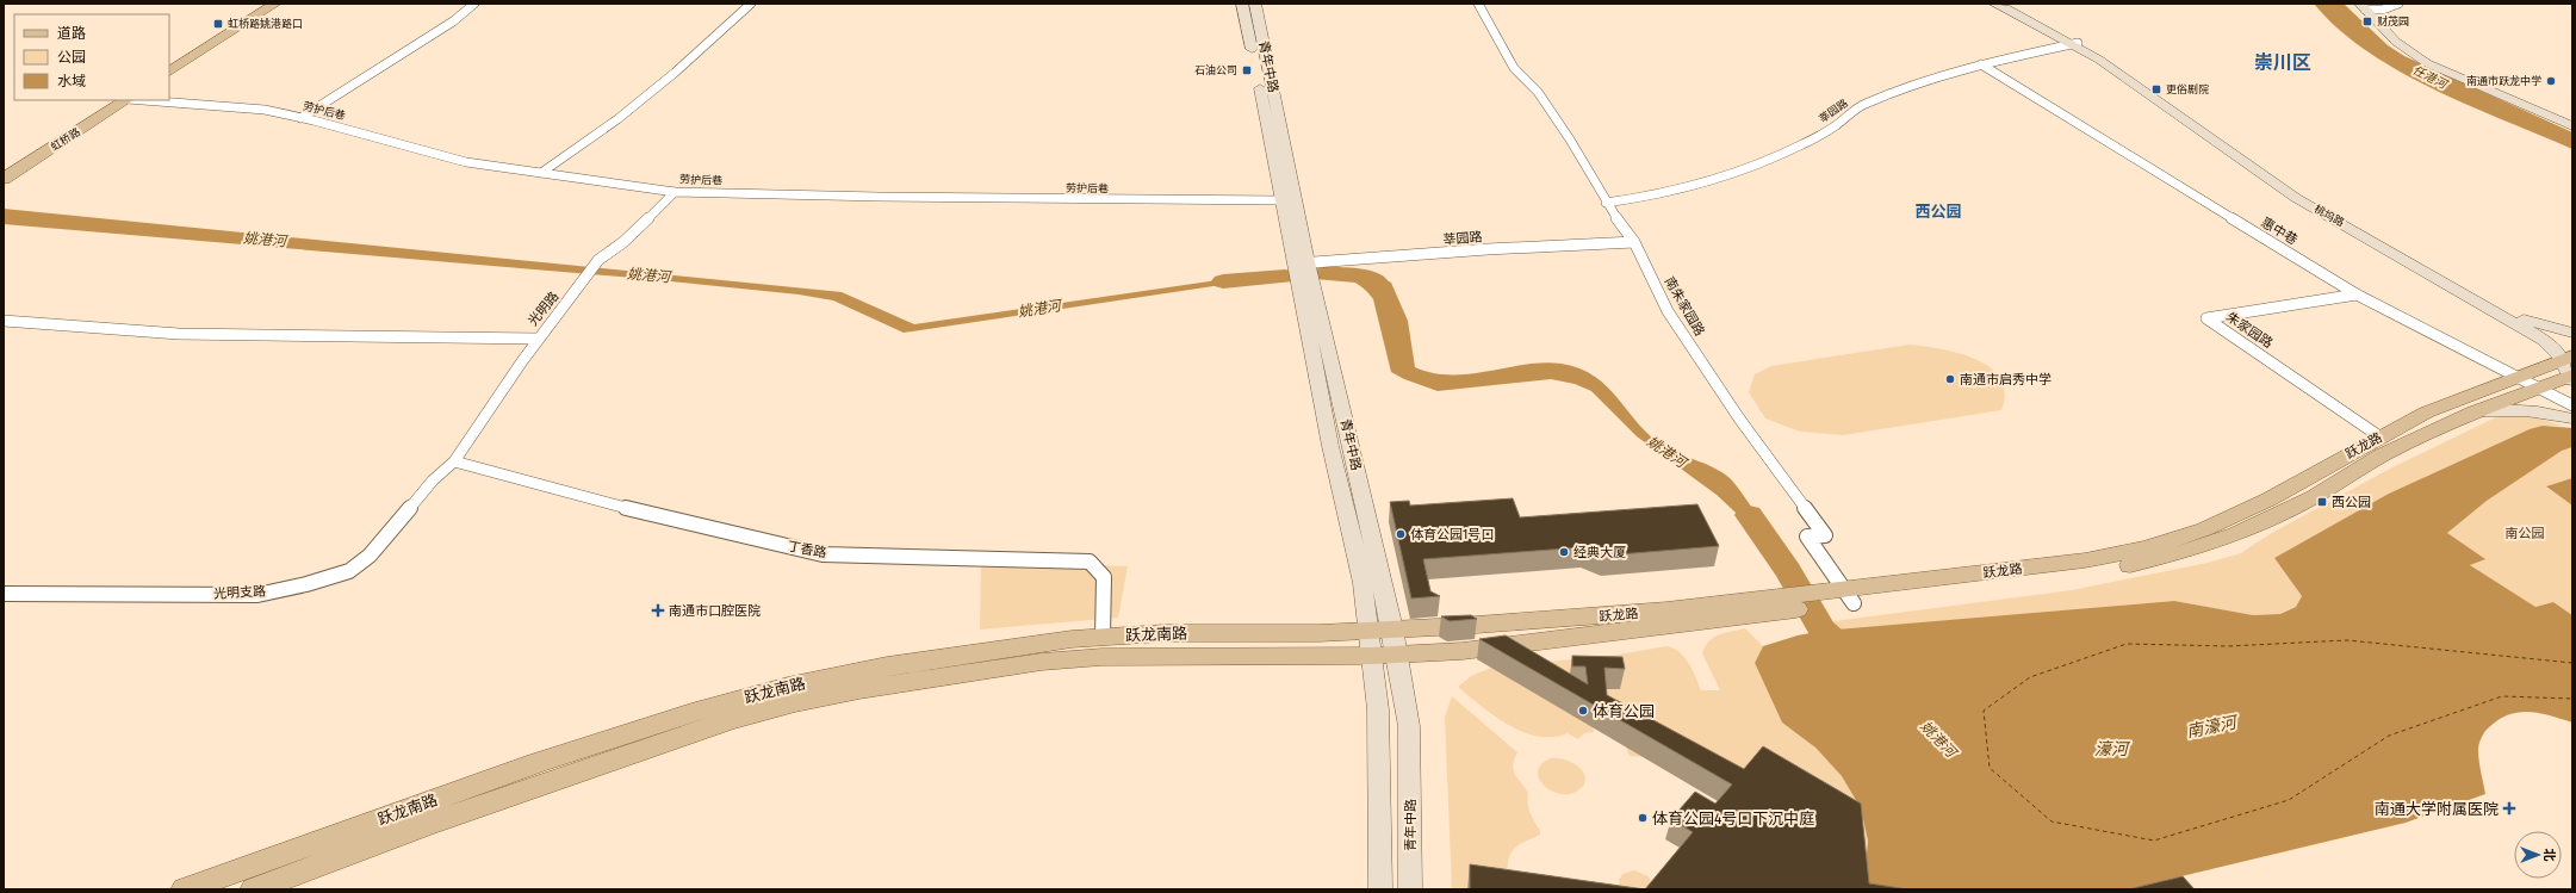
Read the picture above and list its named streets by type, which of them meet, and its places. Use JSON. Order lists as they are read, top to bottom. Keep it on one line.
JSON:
{"streets":{"main road":["青年中路","虹桥路","桃坞路","跃龙路","跃龙南路"],"street":["劳护后巷","莘园路","惠中巷","南朱家园路","光明路","朱家园路","丁香路","光明支路"]},"crossings":[["青年中路","劳护后巷"],["青年中路","莘园路"],["青年中路","跃龙路"],["青年中路","跃龙南路"],["劳护后巷","光明路"],["莘园路","桃坞路"],["莘园路","惠中巷"],["莘园路","南朱家园路"],["桃坞路","跃龙路"],["惠中巷","朱家园路"],["惠中巷","跃龙路"],["南朱家园路","跃龙路"],["光明路","丁香路"],["光明路","光明支路"],["朱家园路","跃龙路"],["跃龙路","跃龙南路"],["丁香路","光明支路"],["丁香路","跃龙南路"]],"districts":["崇川区","西公园"],"water":["任港河","姚港河","南濠河","濠河"],"parks":["南公园"],"places":{"transit":["财茂园","虹桥路姚港路口","石油公司","更俗剧院","西公园"],"other":["南通市跃龙中学","南通市启秀中学","体育公园1号口","经典大厦","体育公园","体育公园4号口下沉中庭"],"health":["南通市口腔医院","南通大学附属医院"]},"legend":["道路","公园","水域"],"north":"right"}
